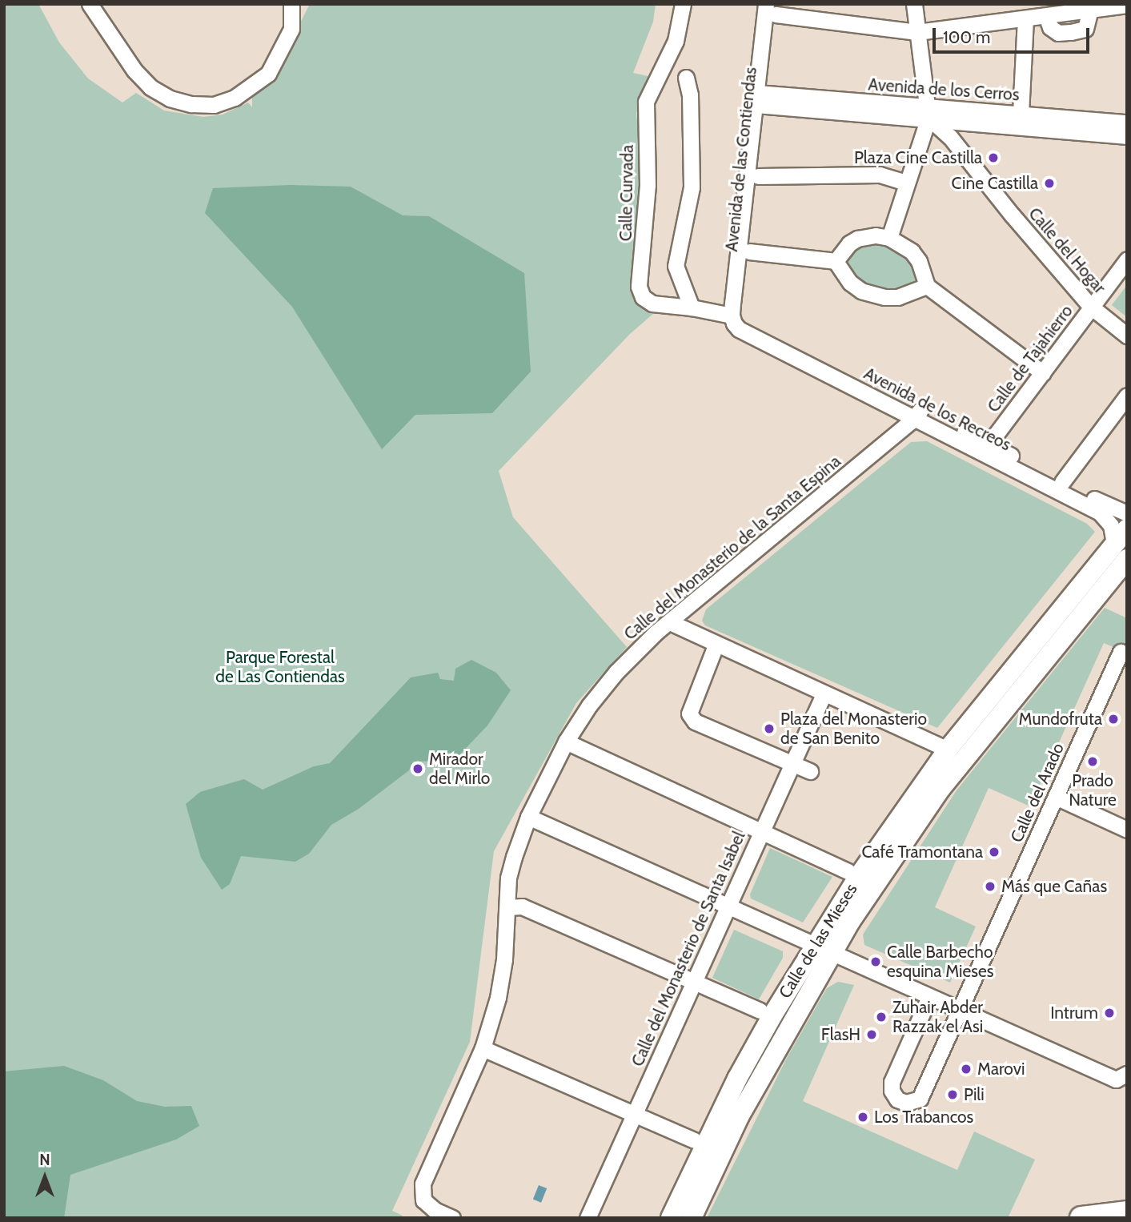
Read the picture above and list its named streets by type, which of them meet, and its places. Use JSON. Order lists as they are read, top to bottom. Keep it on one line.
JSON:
{"streets":{"main road":["Calle de las Mieses"],"street":["Avenida de los Cerros","Avenida de las Contiendas","Calle Curvada","Calle del Hogar","Calle de Tajahierro","Avenida de los Recreos","Calle del Monasterio de la Santa Espina","Calle del Arado","Calle del Monasterio de Santa Isabel"]},"crossings":[["Avenida de los Cerros","Avenida de las Contiendas"],["Avenida de los Cerros","Calle del Hogar"],["Avenida de las Contiendas","Calle Curvada"],["Avenida de las Contiendas","Avenida de los Recreos"],["Calle Curvada","Avenida de los Recreos"],["Calle del Hogar","Calle de Tajahierro"],["Calle de Tajahierro","Avenida de los Recreos"],["Avenida de los Recreos","Calle del Monasterio de la Santa Espina"],["Avenida de los Recreos","Calle de las Mieses"]],"parks":["Parque Forestal de Las Contiendas"],"places":["Plaza Cine Castilla","Cine Castilla","Mundofruta","Plaza del Monasterio de San Benito","Prado Nature","Mirador del Mirlo","Café Tramontana","Más que Cañas","Calle Barbecho esquina Mieses","Intrum","Zuhair Abder Razzak el Asi","FlasH","Marovi","Pili","Los Trabancos"],"scale_bar":"100 m","north":"top"}
